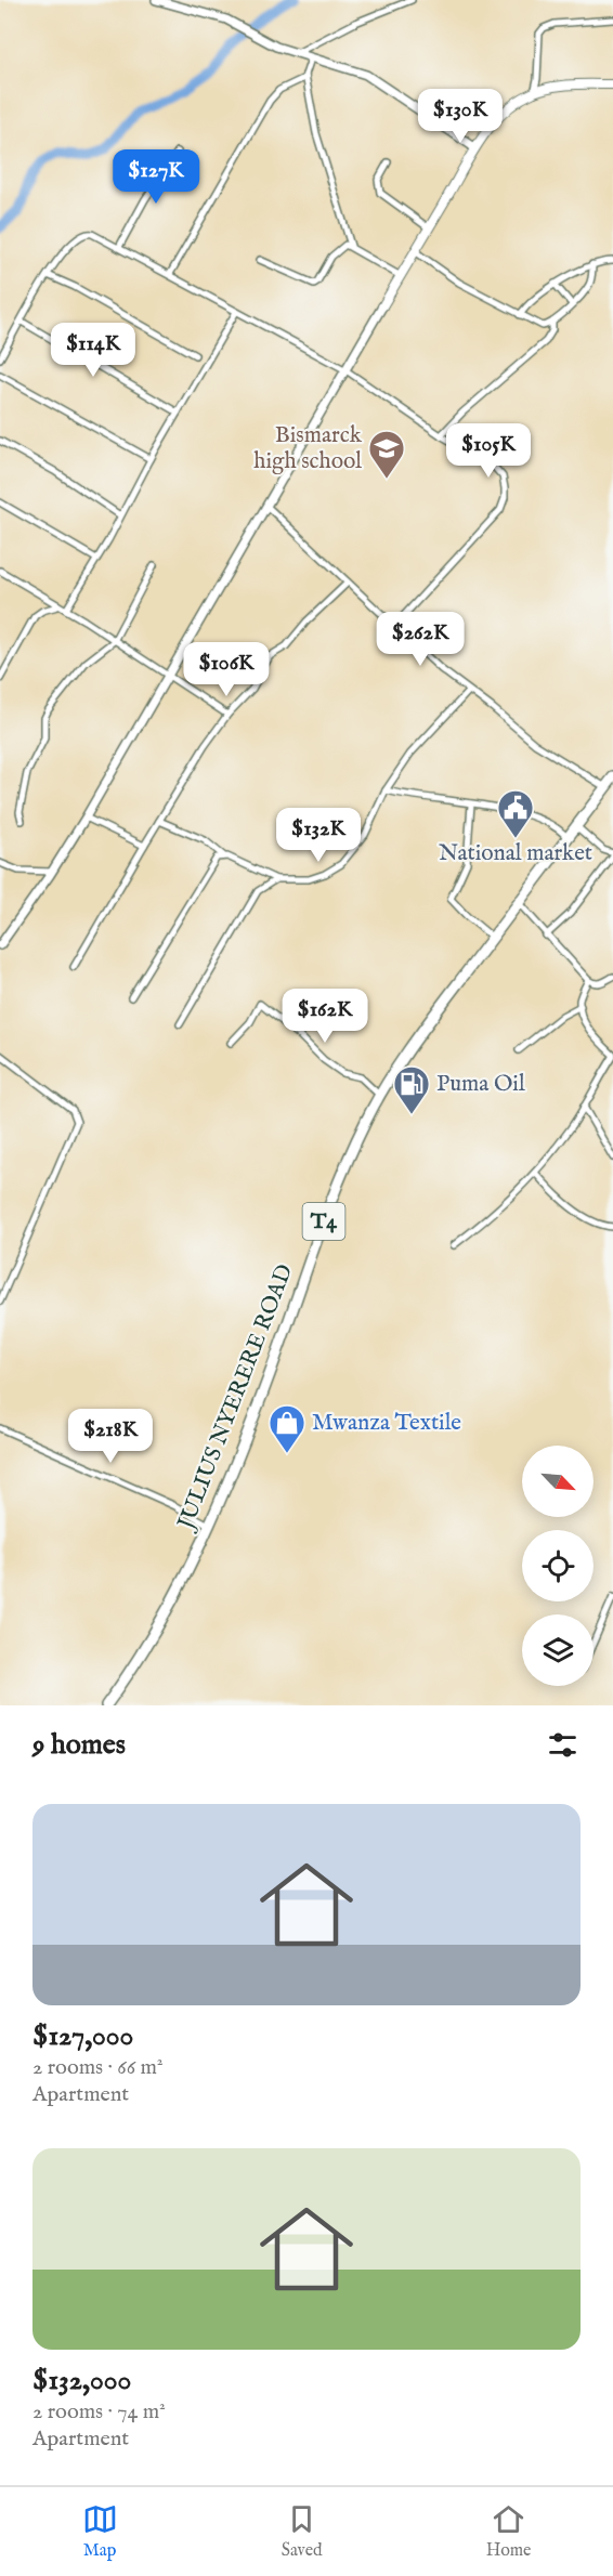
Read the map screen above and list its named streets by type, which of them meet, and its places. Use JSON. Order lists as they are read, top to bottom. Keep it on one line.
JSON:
{"streets":{"highway":["T4","JULIUS NYERERE ROAD"]},"places":{"school or university":["Bismarck high school"],"public building":["National market"],"fuel station":["Puma Oil"],"shop":["Mwanza Textile"]},"north":"bottom right","page":{"price":["$130K","$127K","$114K","$105K","$262K","$106K","$132K","$162K","$218K"],"heading":"9 homes","list":[{"name":"$127,000","note":"2 rooms · 66 m² · Apartment"},{"name":"$132,000","note":"2 rooms · 74 m² · Apartment"}],"tabs":["Map","Saved","Home"]}}
